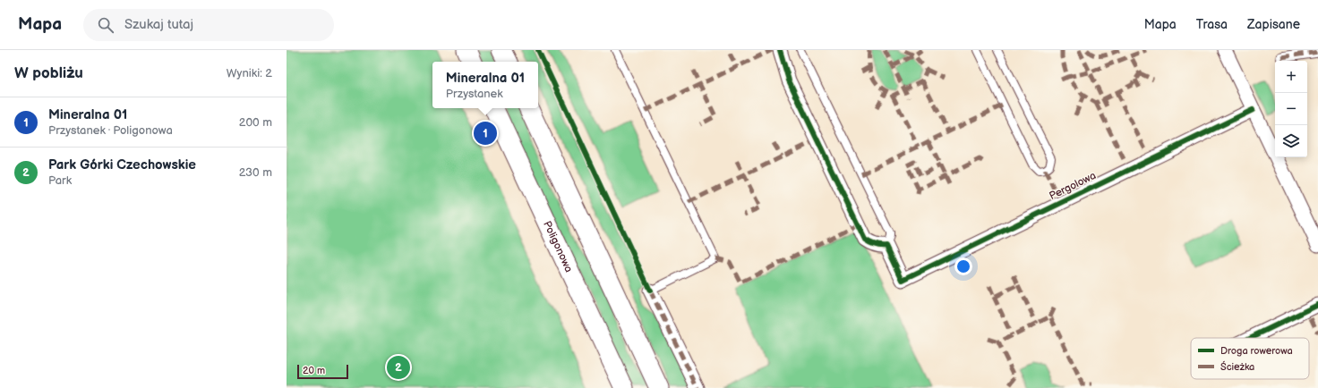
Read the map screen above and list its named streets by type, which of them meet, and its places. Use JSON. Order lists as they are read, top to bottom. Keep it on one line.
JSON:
{"streets":{"main road":["Poligonowa"],"street":["Pergolowa"]},"legend":["Droga rowerowa","Ścieżka"],"scale_bar":"20 m","page":{"header":"Mapa","search":"Szukaj tutaj","nav":["Mapa","Trasa","Zapisane"],"heading":["W pobliżu","Wyniki: 2"],"map_buttons":["+","−"],"popup":["Mineralna 01","Przystanek"],"list":[{"mark":"1","name":"Mineralna 01","note":"Przystanek · Poligonowa","value":"200 m"},{"mark":"2","name":"Park Górki Czechowskie","note":"Park","value":"230 m"}],"pins":["1","2"],"scale":"20 m"}}
